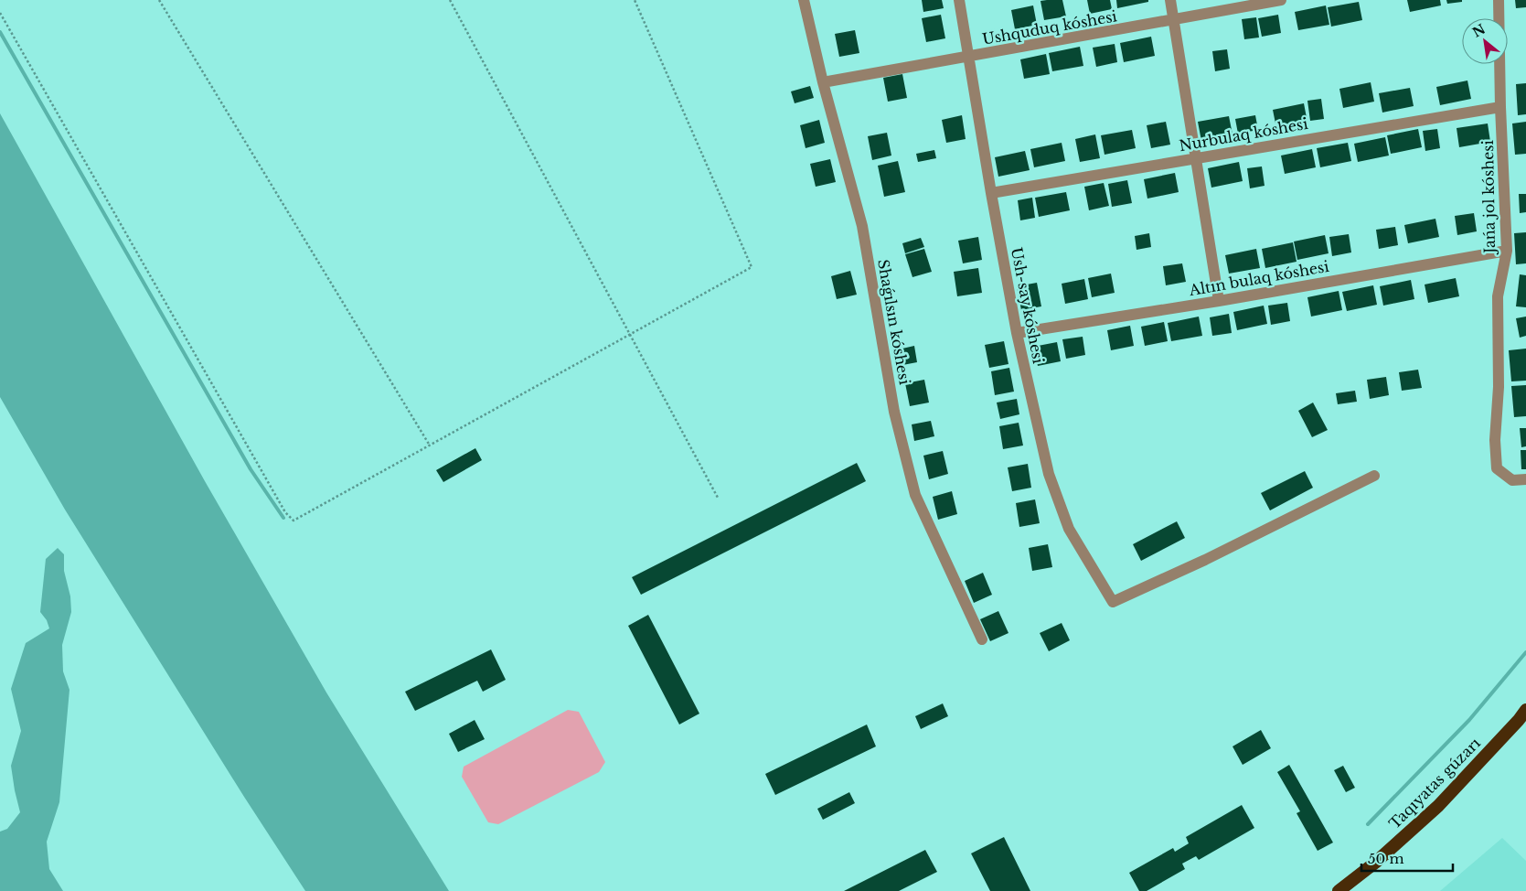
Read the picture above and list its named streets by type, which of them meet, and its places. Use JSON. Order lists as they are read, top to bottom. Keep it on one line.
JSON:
{"streets":{"highway":["Taqıyatas gúzarı"],"street":["Ushquduq kóshesi","Nurbulaq kóshesi","Jańa jol kóshesi","Altın bulaq kóshesi","Ush-say kóshesi","Shaǵılsın kóshesi"]},"crossings":[["Ushquduq kóshesi","Ush-say kóshesi"],["Ushquduq kóshesi","Shaǵılsın kóshesi"],["Nurbulaq kóshesi","Jańa jol kóshesi"],["Nurbulaq kóshesi","Ush-say kóshesi"],["Jańa jol kóshesi","Altın bulaq kóshesi"],["Altın bulaq kóshesi","Ush-say kóshesi"]],"scale_bar":"50 m","north":"top left"}
